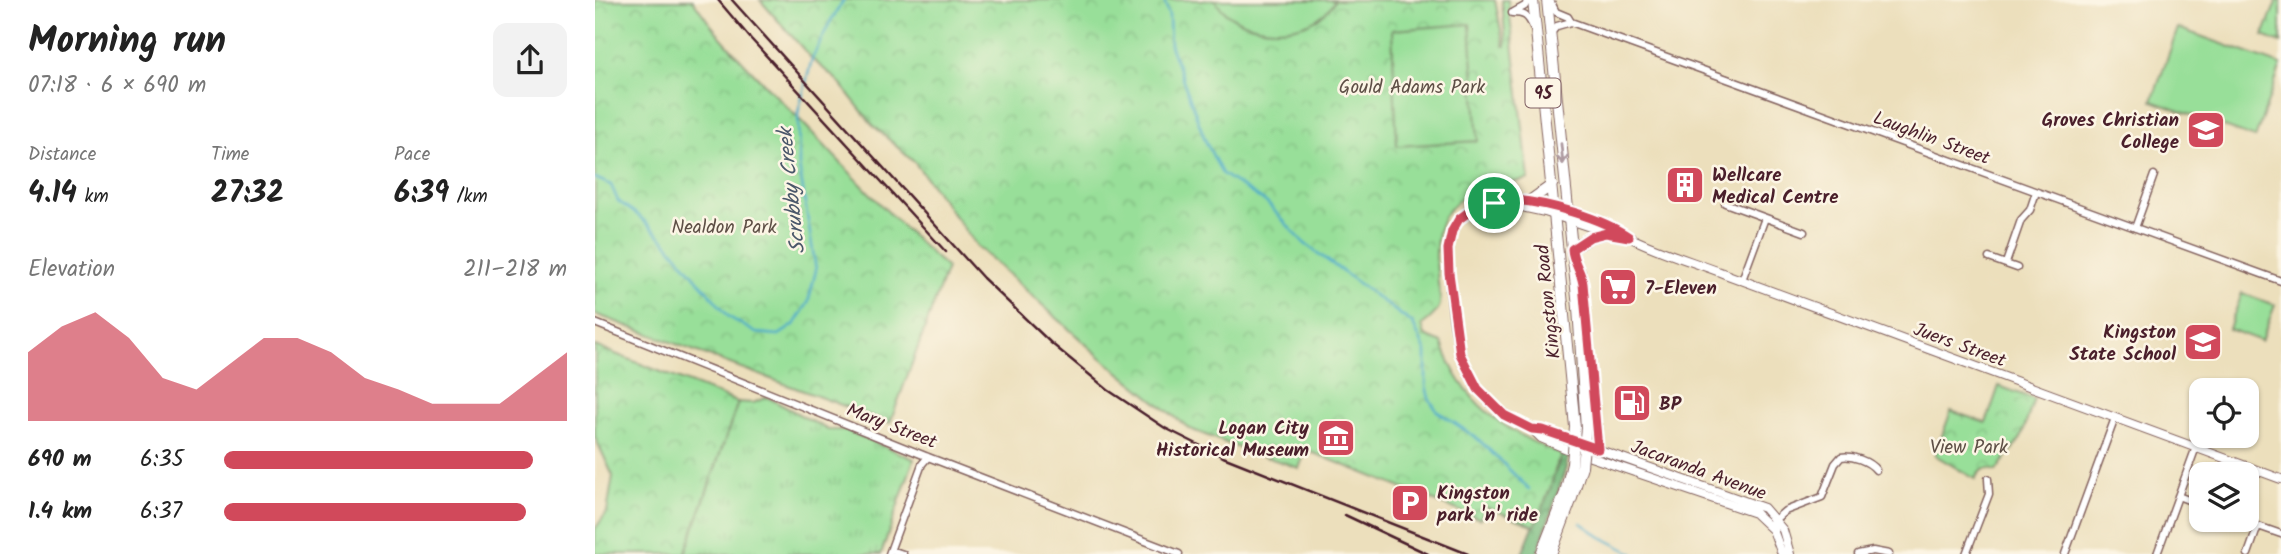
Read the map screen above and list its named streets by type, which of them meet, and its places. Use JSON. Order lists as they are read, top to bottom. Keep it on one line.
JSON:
{"streets":{"main road":["95","Kingston Road"],"street":["Laughlin Street","Juers Street","Mary Street","Jacaranda Avenue"]},"crossings":[["Laughlin Street","Kingston Road"],["Kingston Road","Juers Street"],["Kingston Road","Jacaranda Avenue"],["Juers Street","Jacaranda Avenue"]],"water":["Scrubby Creek"],"parks":["Gould Adams Park","Nealdon Park","View Park"],"places":{"school or university":["Groves Christian College","Kingston State School"],"building":["Wellcare Medical Centre"],"supermarket":["7-Eleven"],"fuel station":["BP"],"museum":["Logan City Historical Museum"],"parking":["Kingston park 'n' ride"]},"page":{"heading":["Morning run","07:18 · 6 × 690 m"],"stats":[["Distance","4.14 km"],["Time","27:32"],["Pace","6:39 /km"]],"chart":["Elevation","211–218 m"],"list":[{"name":"690 m","note":"6:35"},{"name":"1.4 km","note":"6:37"}]}}
